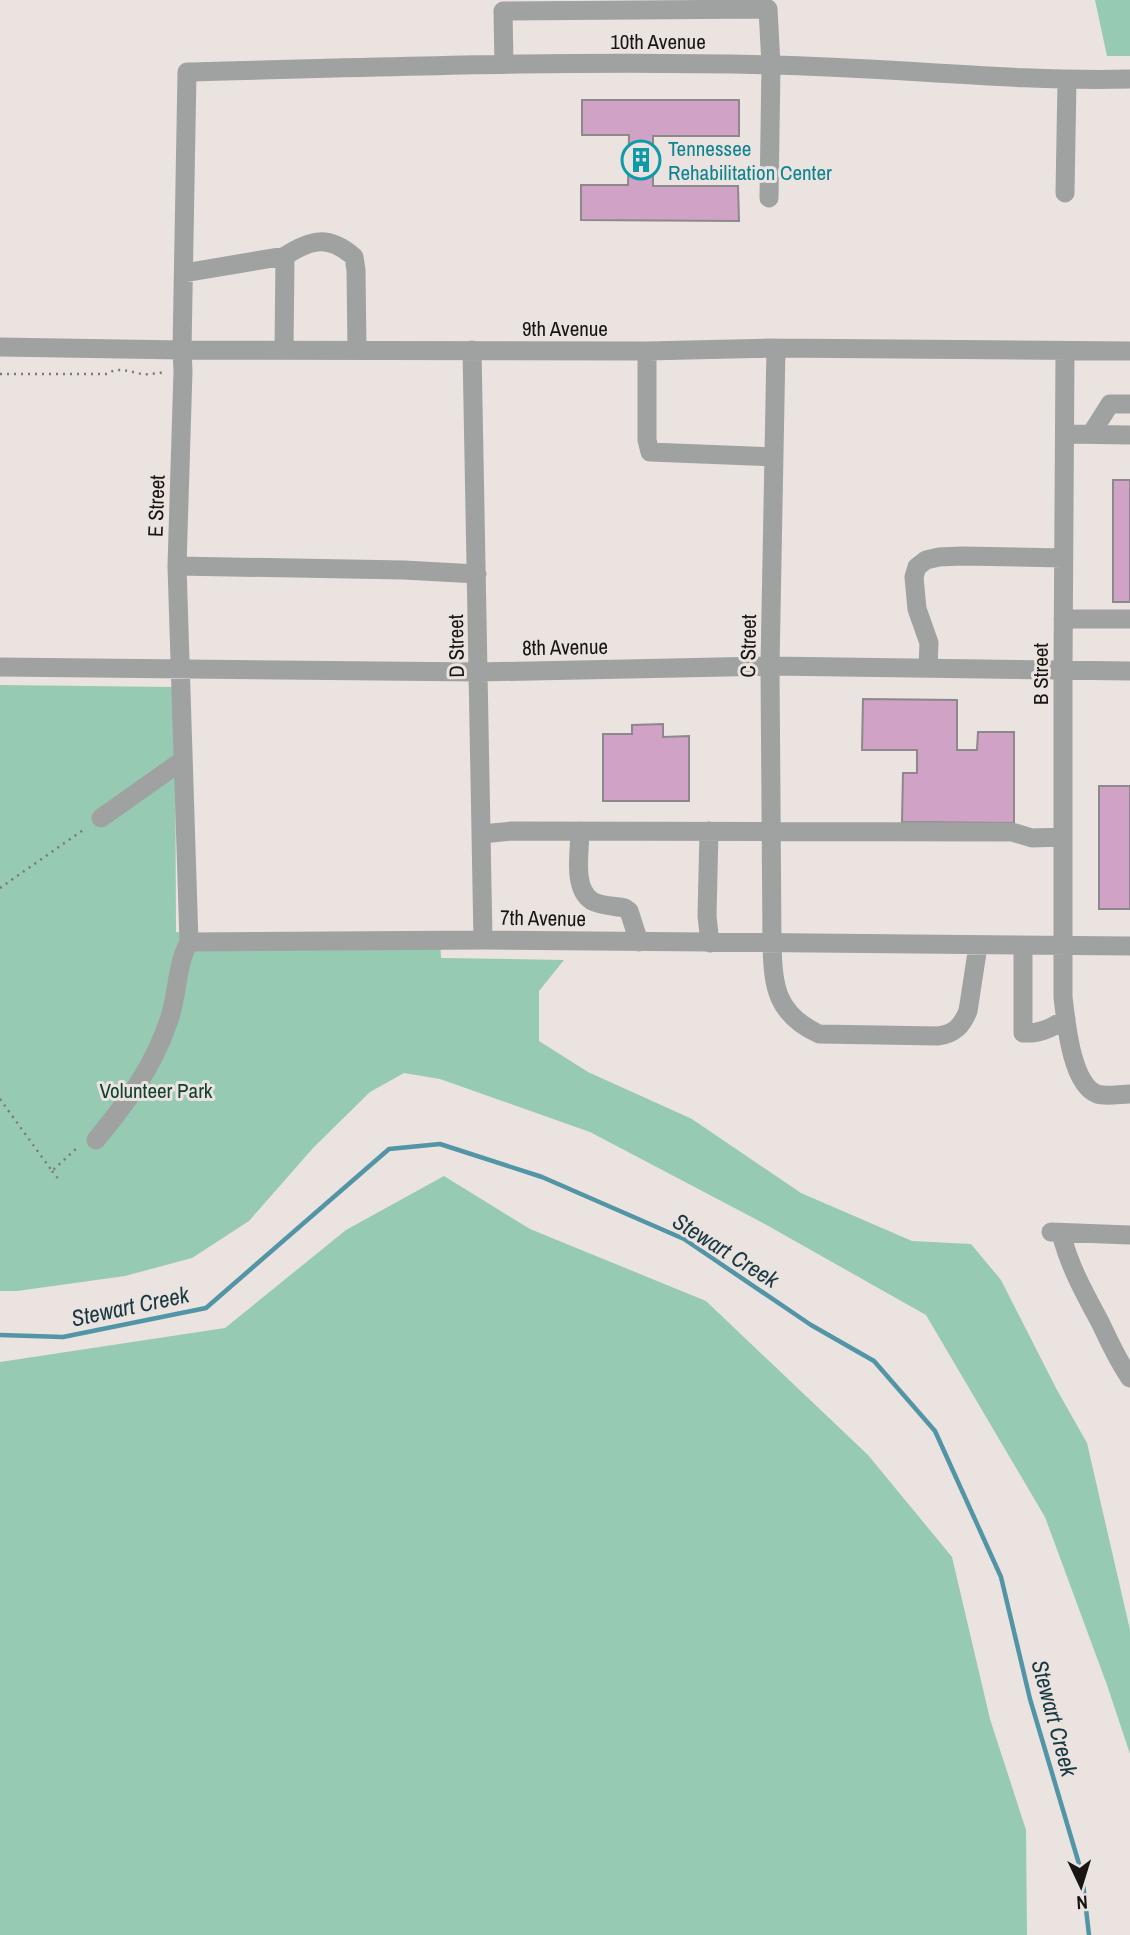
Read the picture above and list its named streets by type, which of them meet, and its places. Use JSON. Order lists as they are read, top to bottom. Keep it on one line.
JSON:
{"streets":{"street":["10th Avenue","9th Avenue","E Street","D Street","C Street","8th Avenue","B Street","7th Avenue"]},"crossings":[["10th Avenue","E Street"],["9th Avenue","E Street"],["9th Avenue","D Street"],["9th Avenue","C Street"],["9th Avenue","B Street"],["E Street","8th Avenue"],["E Street","7th Avenue"],["D Street","8th Avenue"],["D Street","7th Avenue"],["C Street","8th Avenue"],["C Street","7th Avenue"],["8th Avenue","B Street"],["B Street","7th Avenue"]],"water":["Stewart Creek"],"parks":["Volunteer Park"],"places":{"building":["Tennessee Rehabilitation Center"]},"north":"bottom"}
